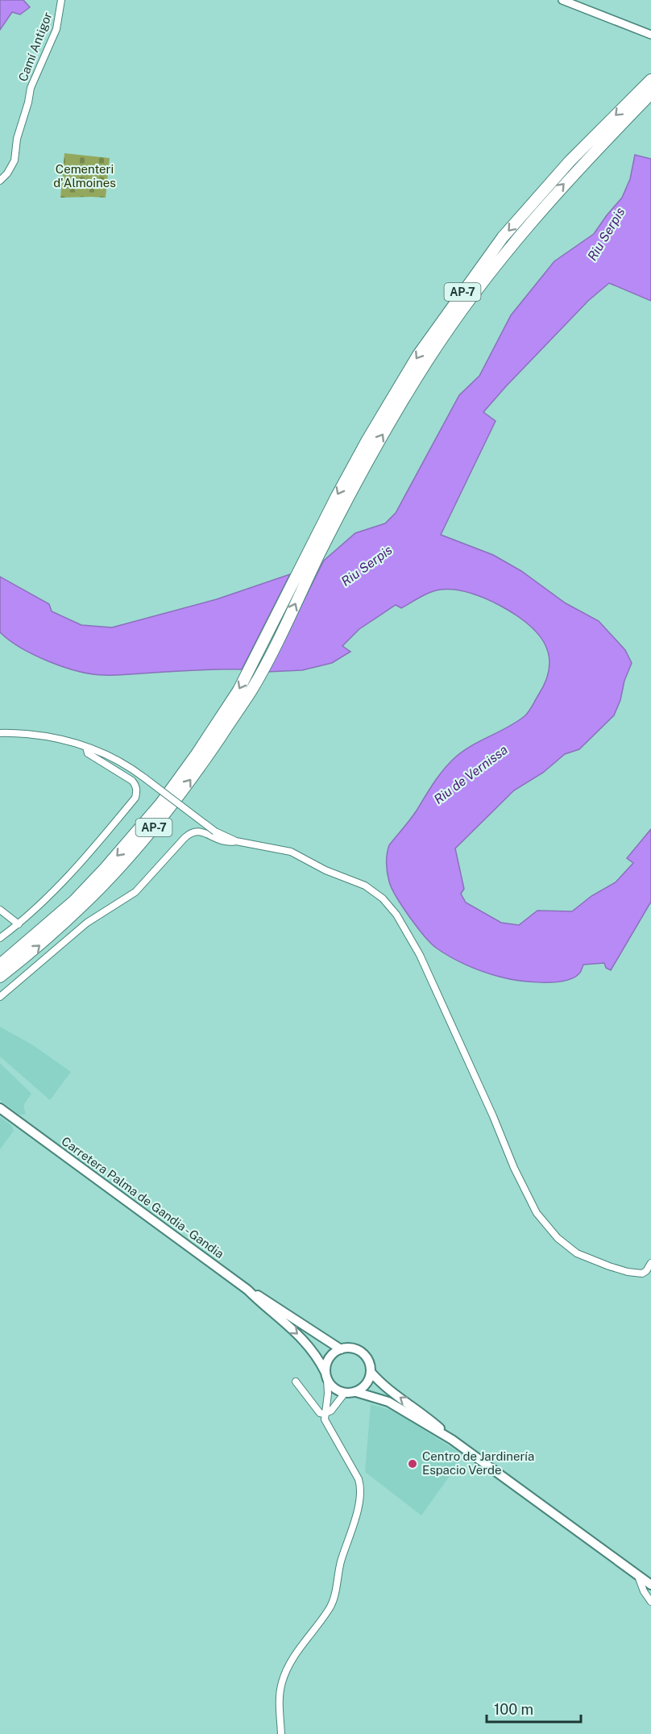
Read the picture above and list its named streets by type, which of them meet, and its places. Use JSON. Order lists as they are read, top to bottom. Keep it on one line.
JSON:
{"streets":{"highway":["AP-7"],"main road":["Carretera Palma de Gandia - Gandia"],"street":["Camí Antigor"]},"water":["Riu Serpis","Riu de Vernissa"],"parks":["Cementeri d'Almoines"],"places":["Centro de Jardinería Espacio Verde"],"scale_bar":"100 m"}
